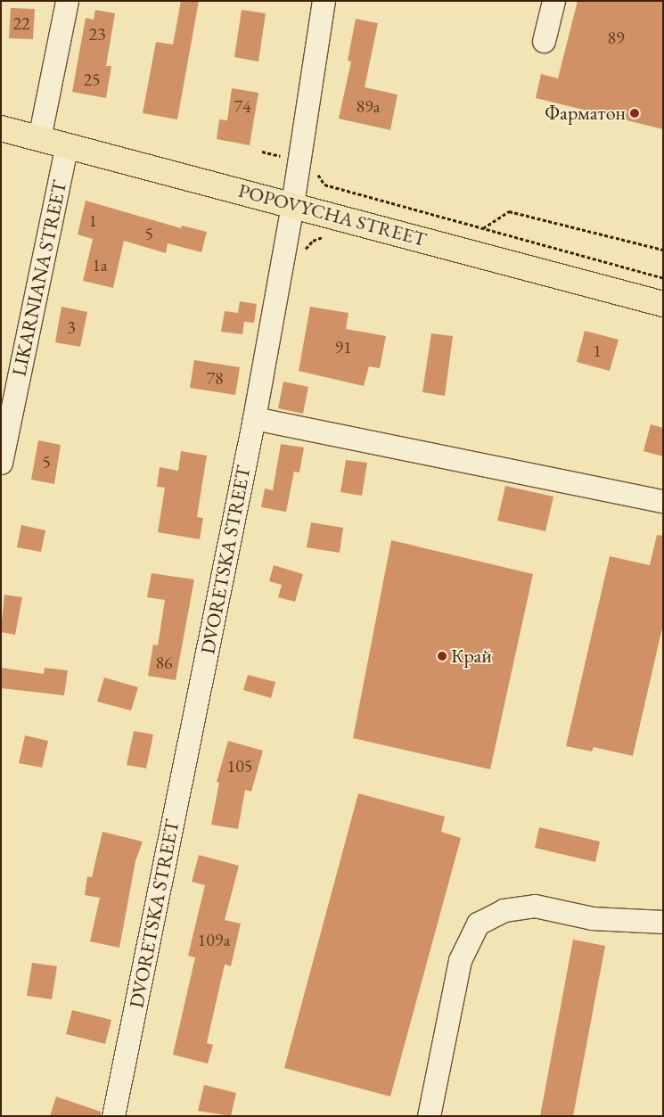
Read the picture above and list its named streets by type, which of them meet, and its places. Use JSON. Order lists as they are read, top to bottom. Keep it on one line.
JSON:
{"streets":{"main road":["POPOVYCHA STREET"],"street":["LIKARNIANA STREET","DVORETSKA STREET"]},"crossings":[["POPOVYCHA STREET","LIKARNIANA STREET"],["POPOVYCHA STREET","DVORETSKA STREET"]],"places":["Фарматон","Край"],"house_numbers":["22","23","89","25","74","89а","1","5","1а","3","91","1","78","5","86","105","109а"]}
